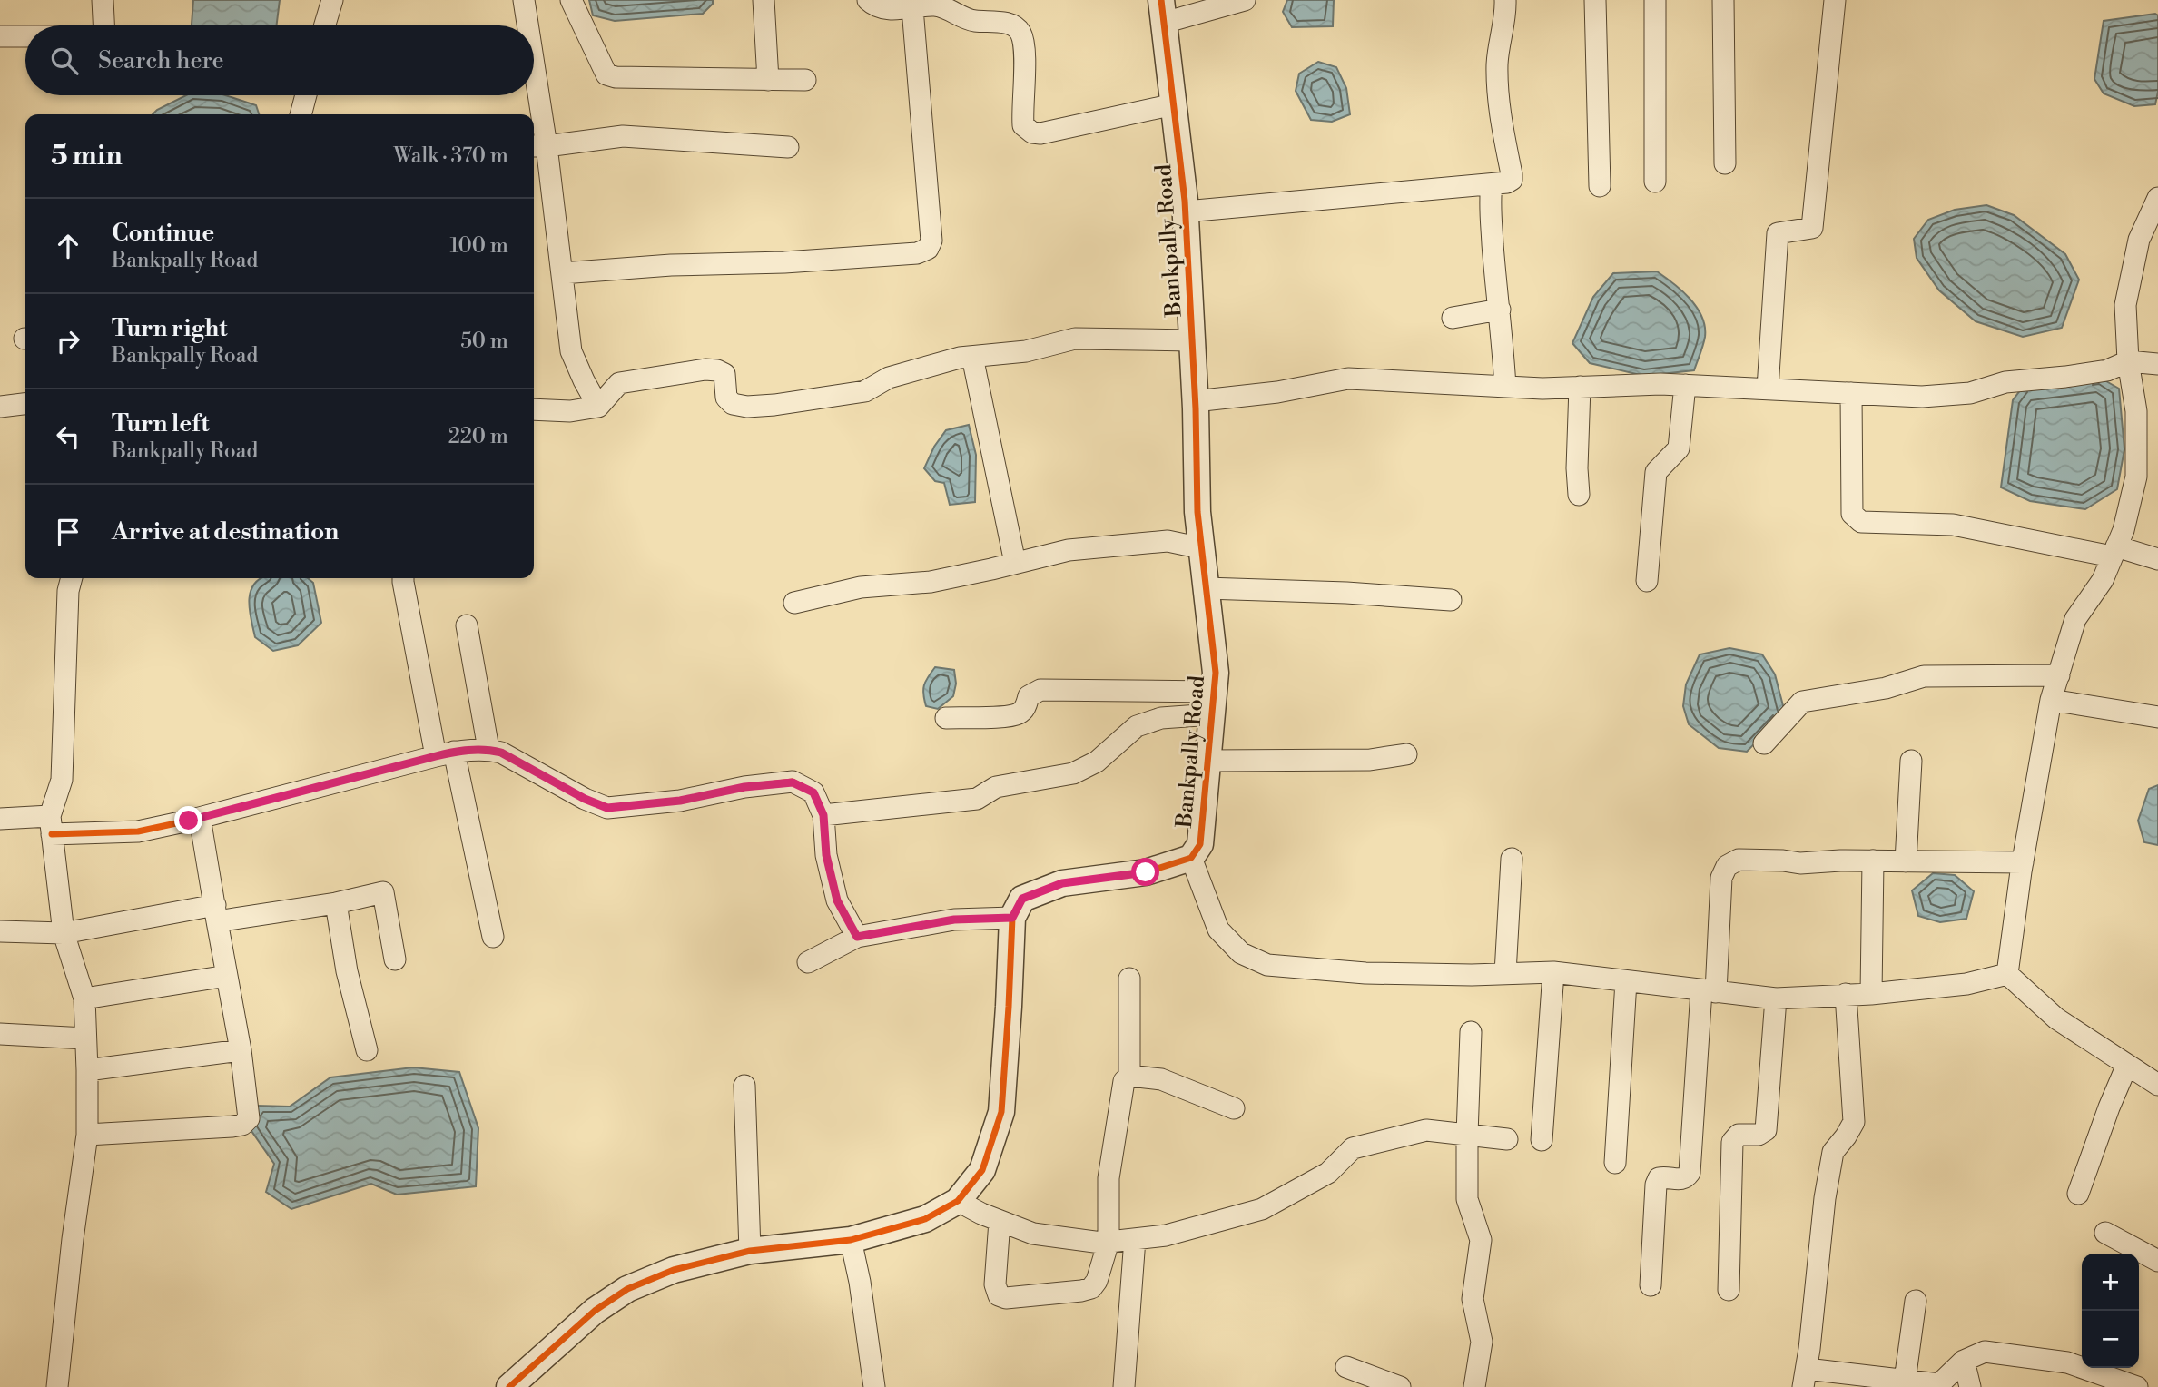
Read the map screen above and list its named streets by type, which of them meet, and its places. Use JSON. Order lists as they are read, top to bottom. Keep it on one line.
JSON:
{"streets":{"street":["Bankpally Road"]},"page":{"search":"Search here","heading":["5 min","Walk · 370 m"],"list":[["Continue","Bankpally Road","100 m"],["Turn right","Bankpally Road","50 m"],["Turn left","Bankpally Road","220 m"],"Arrive at destination"],"map_buttons":["+","−"]}}
